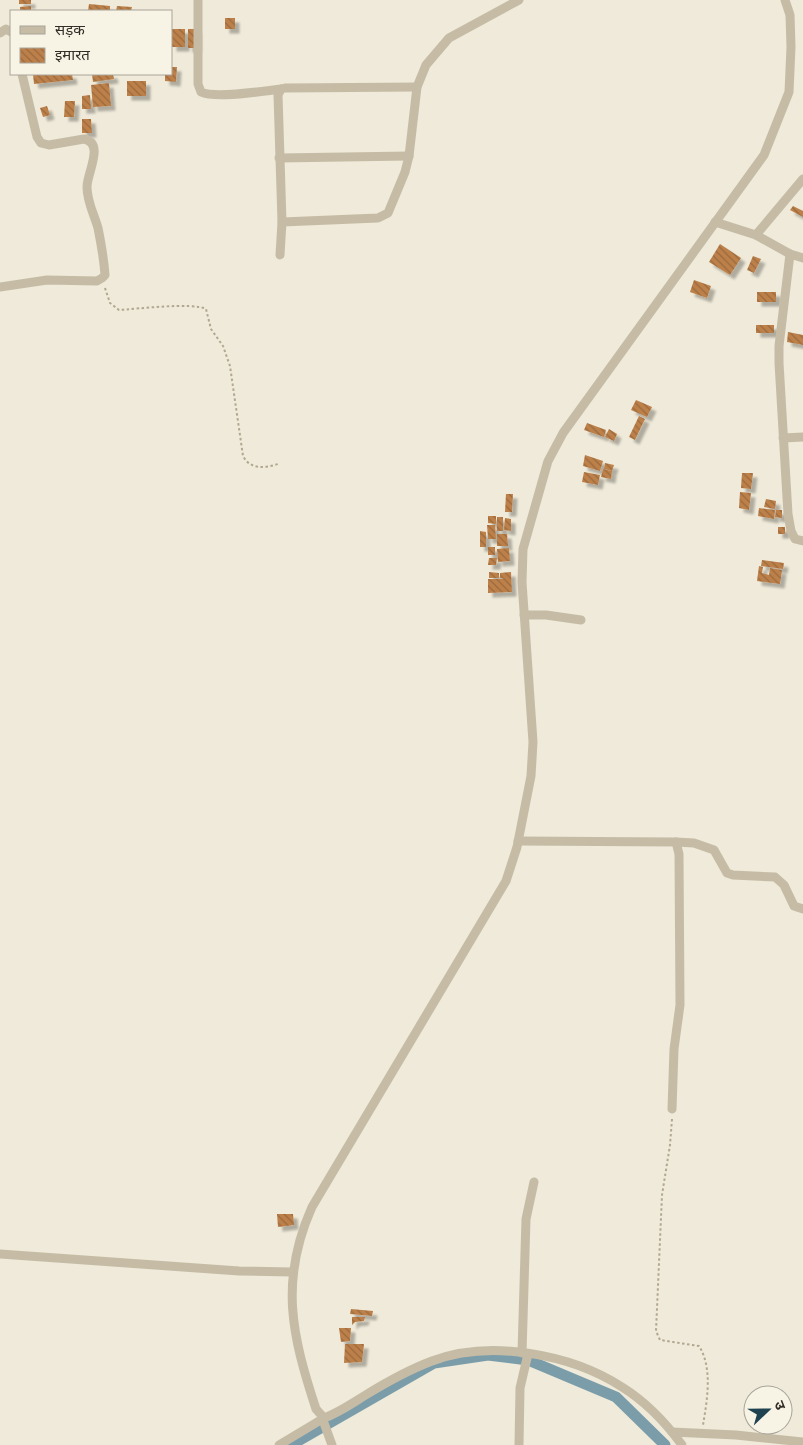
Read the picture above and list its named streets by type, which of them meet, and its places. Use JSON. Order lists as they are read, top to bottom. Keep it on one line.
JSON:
{"legend":["सड़क","इमारत"],"north":"right"}
